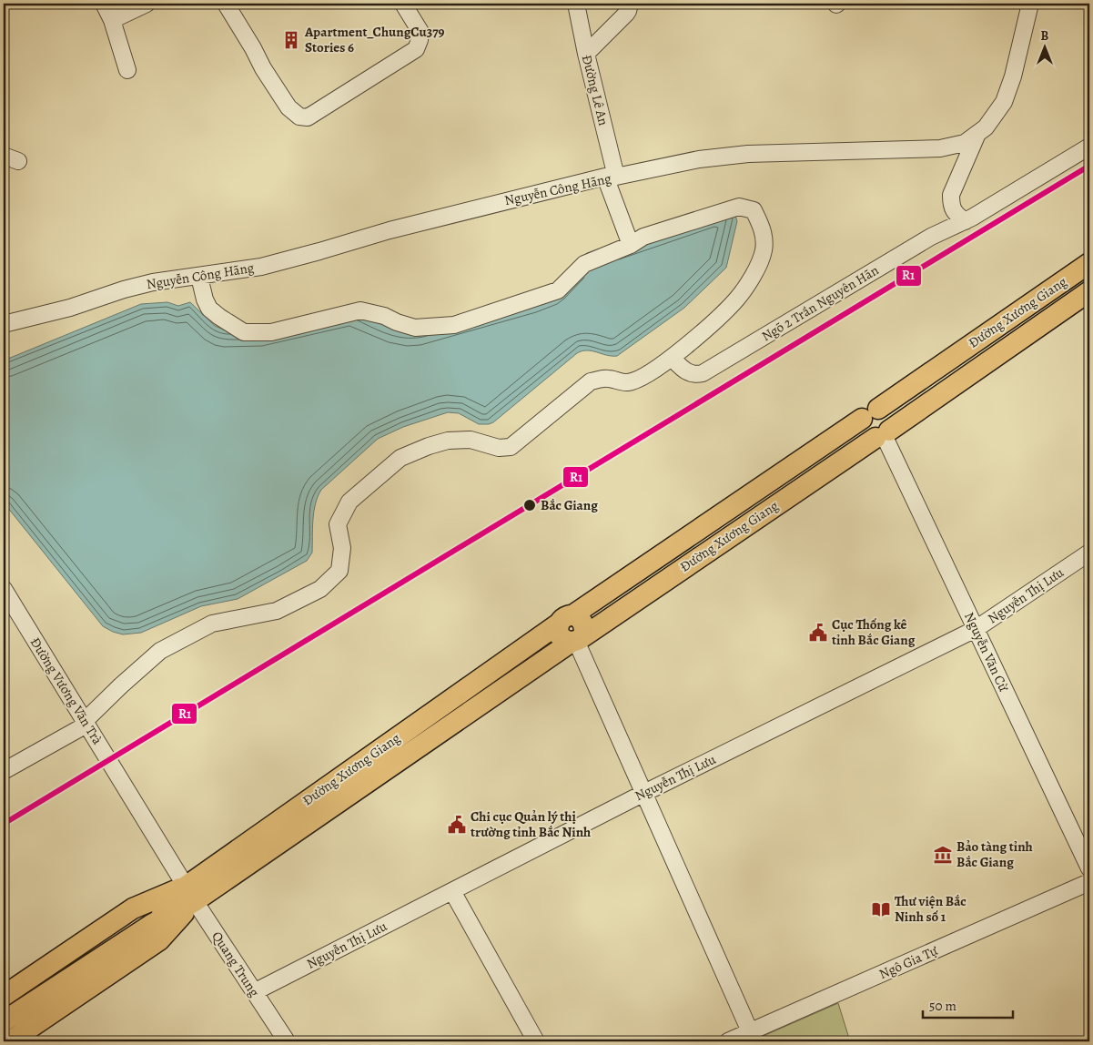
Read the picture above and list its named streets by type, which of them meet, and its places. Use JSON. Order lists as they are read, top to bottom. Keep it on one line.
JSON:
{"streets":{"main road":["Đường Xương Giang"],"street":["Đường Lê An","Nguyễn Công Hãng","Ngõ 2 Trần Nguyên Hãn","Nguyễn Thị Lưu","Nguyễn Văn Cừ","Đường Vương Văn Trà","Ngô Gia Tự","Quang Trung"]},"crossings":[["Đường Lê An","Nguyễn Công Hãng"],["Đường Xương Giang","Nguyễn Văn Cừ"],["Đường Xương Giang","Đường Vương Văn Trà"],["Đường Xương Giang","Quang Trung"],["Nguyễn Thị Lưu","Nguyễn Văn Cừ"],["Nguyễn Thị Lưu","Quang Trung"],["Đường Vương Văn Trà","Quang Trung"]],"places":{"building":["Apartment_ChungCu379 Stories 6"],"other":["Bắc Giang"],"public building":["Cục Thống kê tỉnh Bắc Giang","Chi cục Quản lý thị trường tỉnh Bắc Ninh"],"museum":["Bảo tàng tỉnh Bắc Giang"],"library":["Thư viện Bắc Ninh số 1"]},"lines":["transit line R1"],"scale_bar":"50 m","north":"top"}
